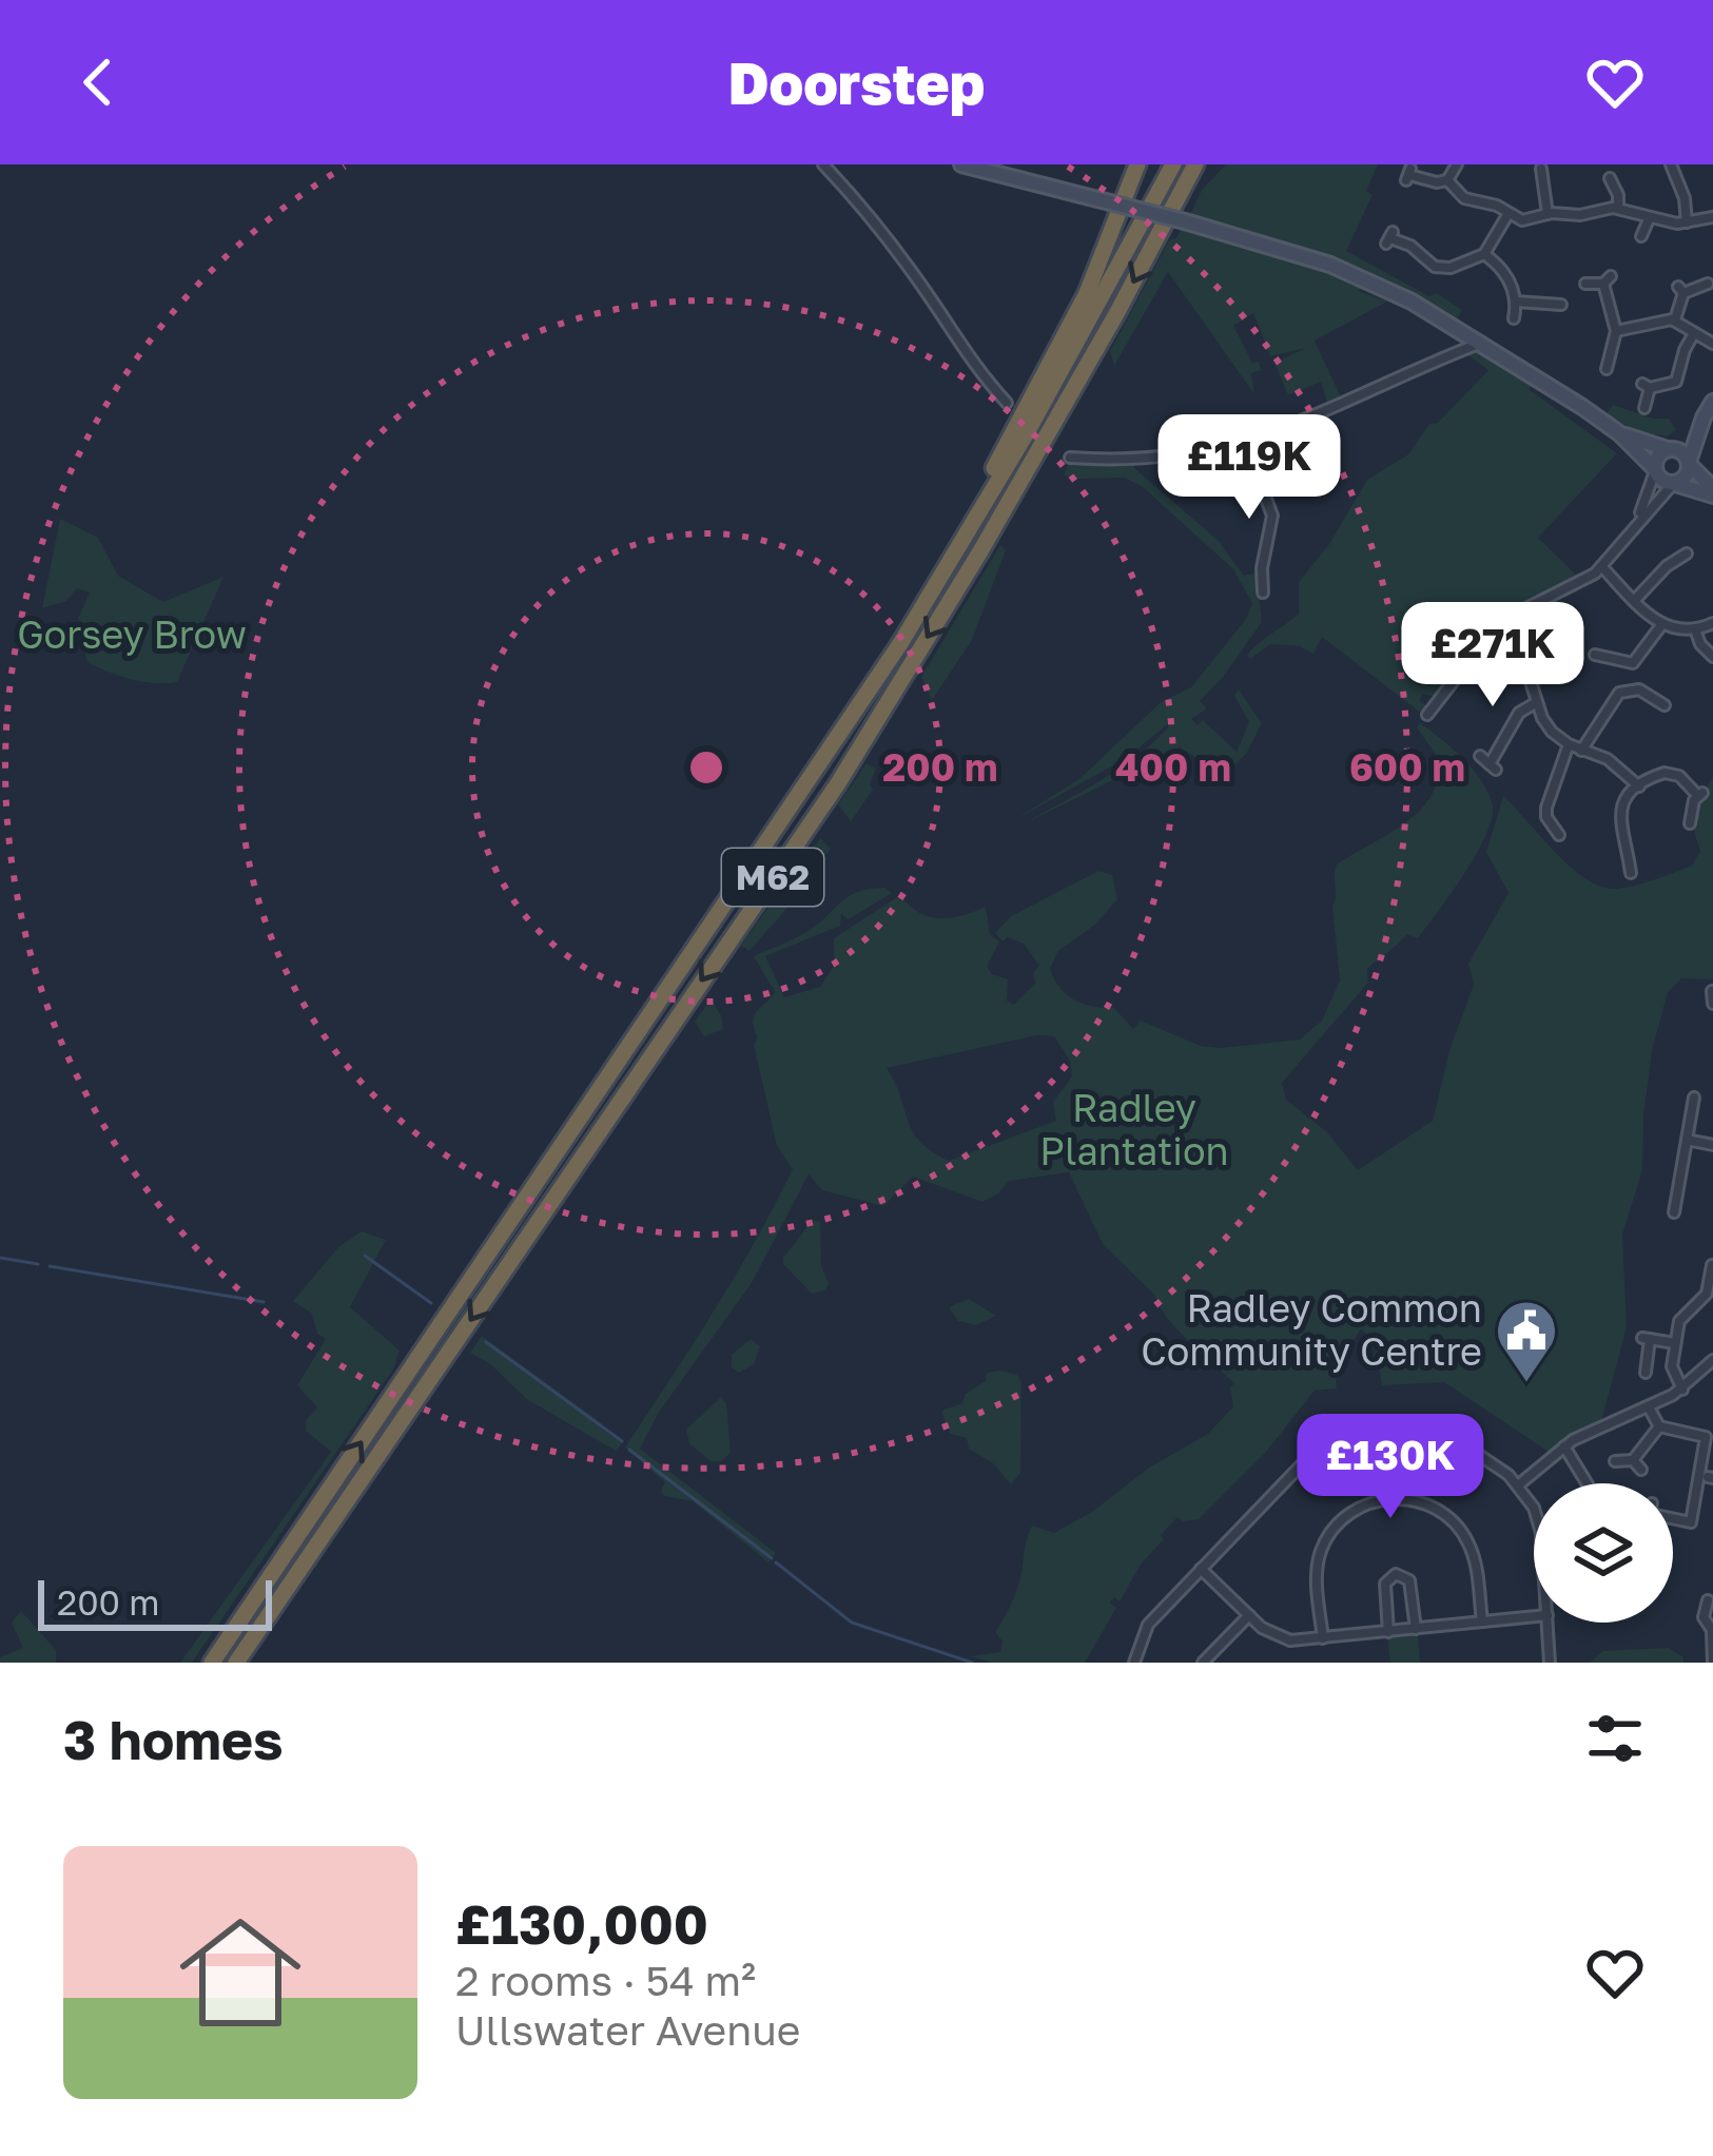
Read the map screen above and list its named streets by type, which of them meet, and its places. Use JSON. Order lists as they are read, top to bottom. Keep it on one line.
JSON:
{"streets":{"highway":["M62"]},"parks":["Gorsey Brow","Radley Plantation"],"places":{"public building":["Radley Common Community Centre"]},"scale_bar":"200 m","page":{"header":"Doorstep","price":["£119K","£271K","£130K"],"scale":"200 m","heading":"3 homes","list":[{"name":"£130,000","note":"2 rooms · 54 m² · Ullswater Avenue"}]},"rings":["200 m","400 m","600 m"]}
